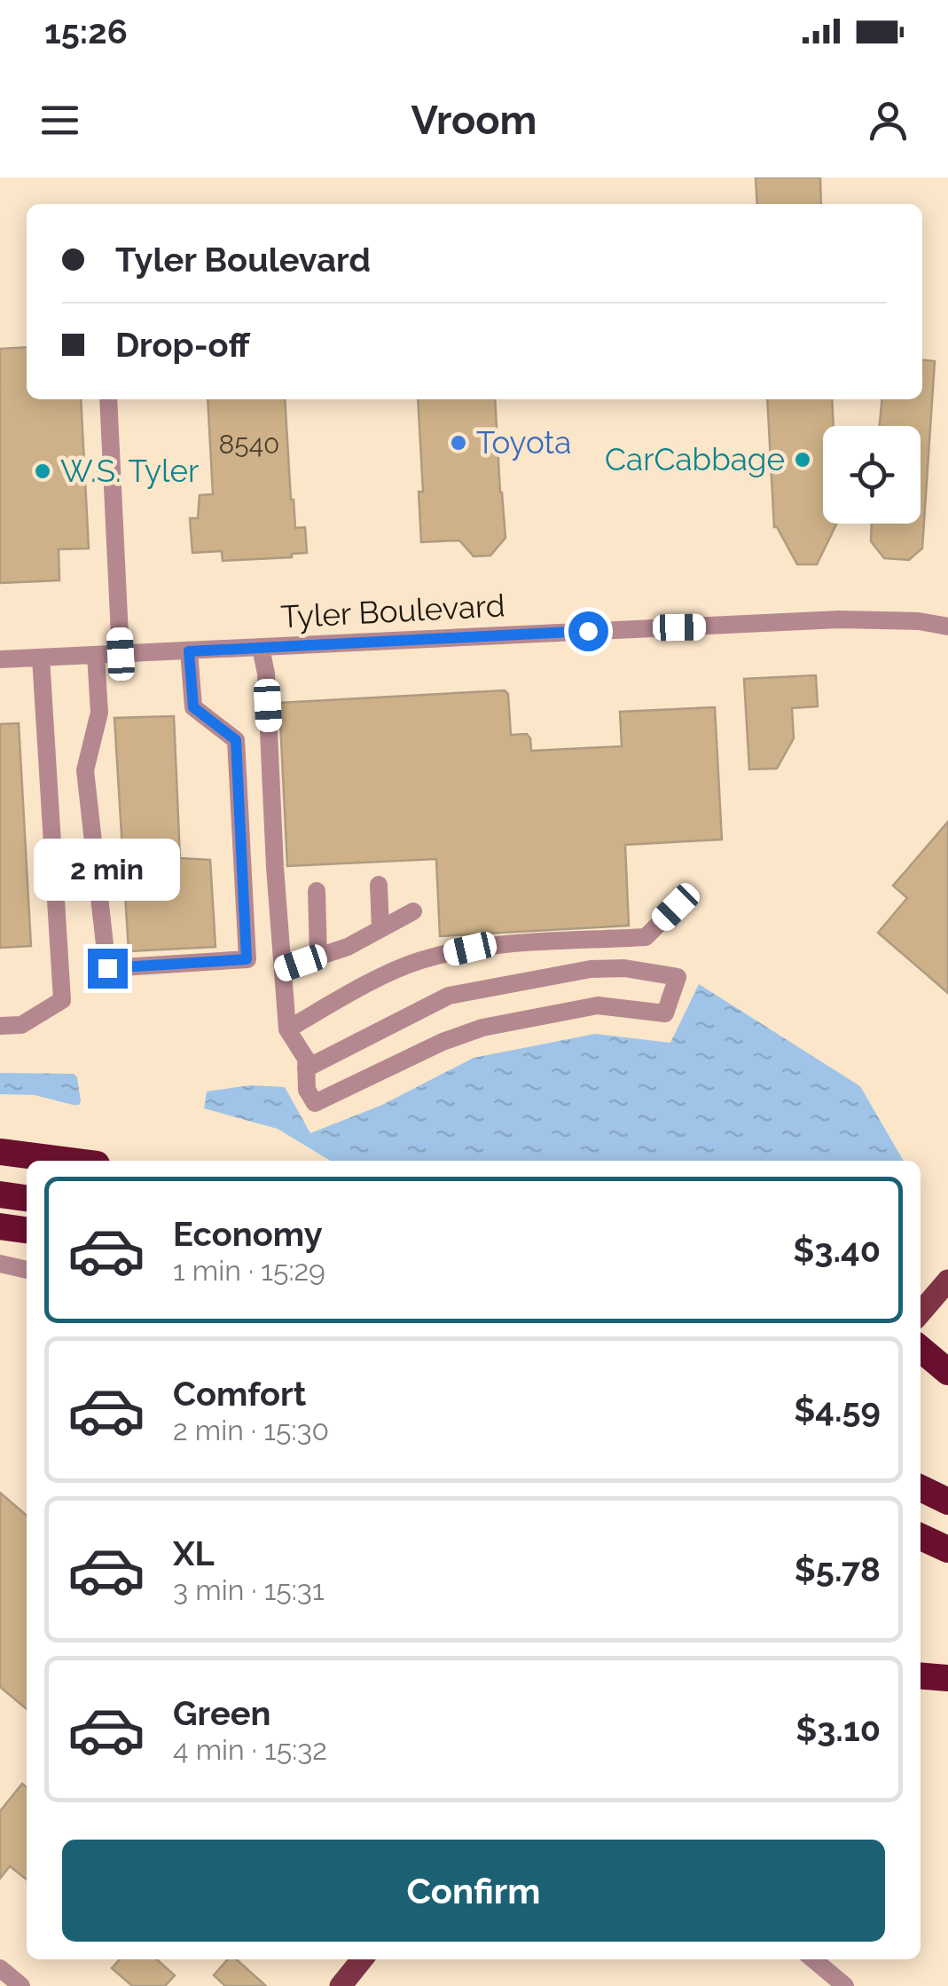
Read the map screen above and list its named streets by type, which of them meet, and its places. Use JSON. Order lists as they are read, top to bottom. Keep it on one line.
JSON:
{"streets":{"street":["Tyler Boulevard"]},"places":["Toyota","CarCabbage","W.S. Tyler"],"house_numbers":["8540"],"page":{"status":"15:26","header":"Vroom","banner":["Tyler Boulevard","Drop-off"],"bubble":"2 min","list":[{"name":"Economy","note":"1 min · 15:29","value":"$3.40"},{"name":"Comfort","note":"2 min · 15:30","value":"$4.59"},{"name":"XL","note":"3 min · 15:31","value":"$5.78"},{"name":"Green","note":"4 min · 15:32","value":"$3.10"}],"buttons":"Confirm"}}
